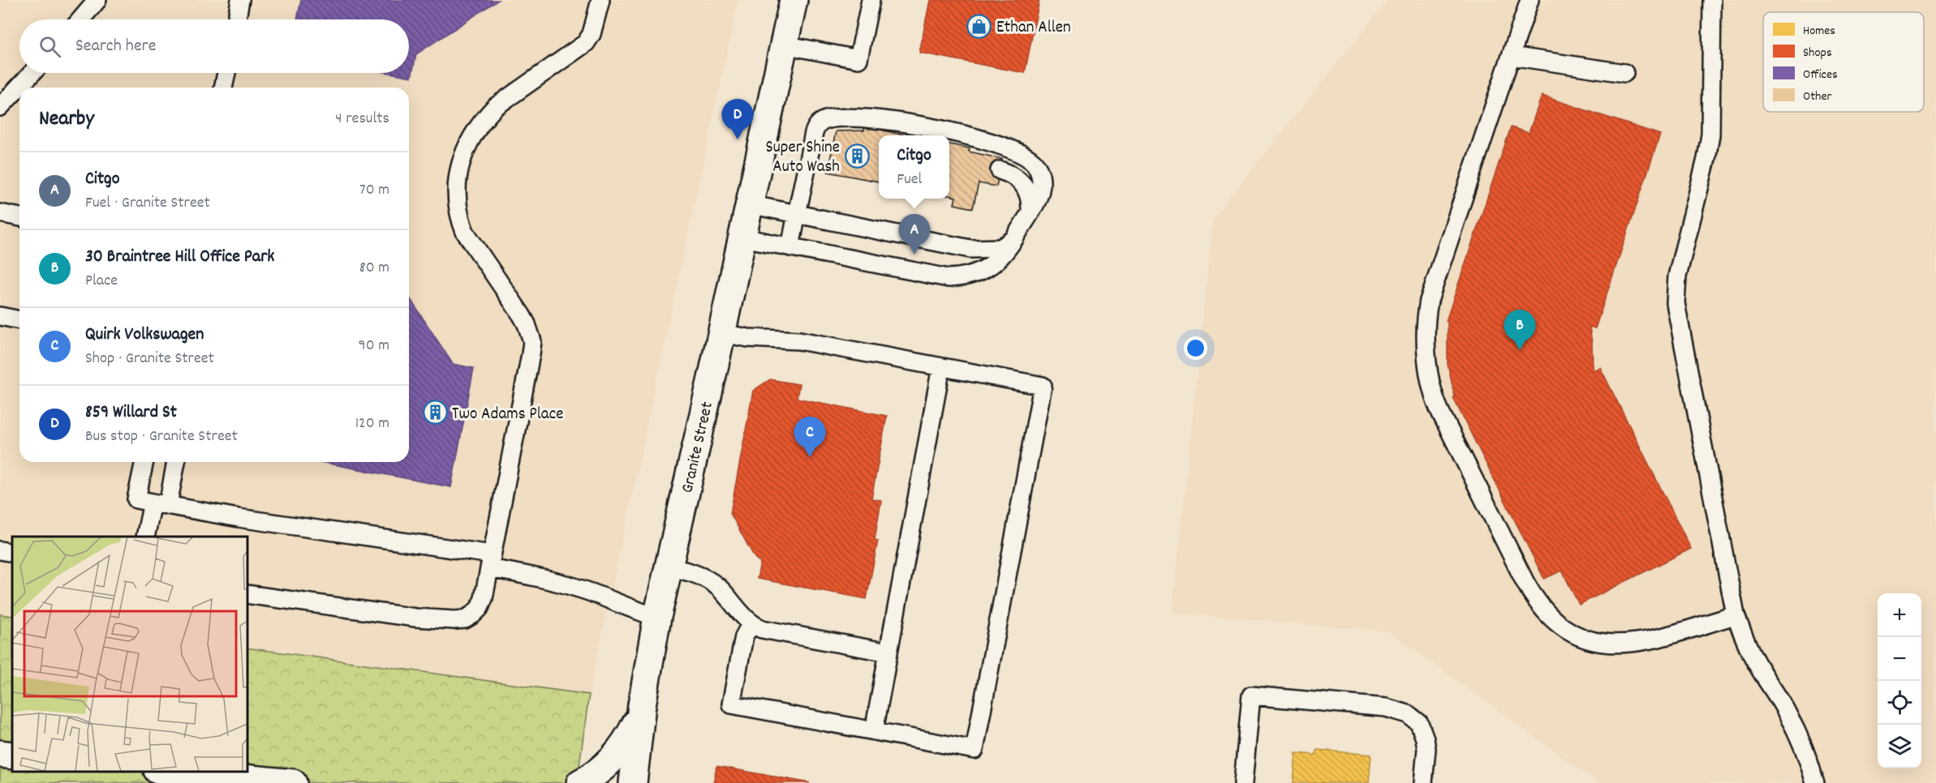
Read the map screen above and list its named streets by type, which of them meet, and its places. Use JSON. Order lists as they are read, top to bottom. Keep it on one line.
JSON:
{"streets":{"main road":["Granite Street"]},"places":{"shop":["Ethan Allen"],"building":["Super Shine Auto Wash","Two Adams Place"]},"legend":["Homes","Shops","Offices","Other"],"page":{"search":"Search here","heading":["Nearby","4 results"],"pins":["D","A","B","C"],"popup":["Citgo","Fuel"],"list":[{"mark":"A","name":"Citgo","note":"Fuel · Granite Street","value":"70 m"},{"mark":"B","name":"30 Braintree Hill Office Park","note":"Place","value":"80 m"},{"mark":"C","name":"Quirk Volkswagen","note":"Shop · Granite Street","value":"90 m"},{"mark":"D","name":"859 Willard St","note":"Bus stop · Granite Street","value":"120 m"}],"map_buttons":["+","−"]}}
